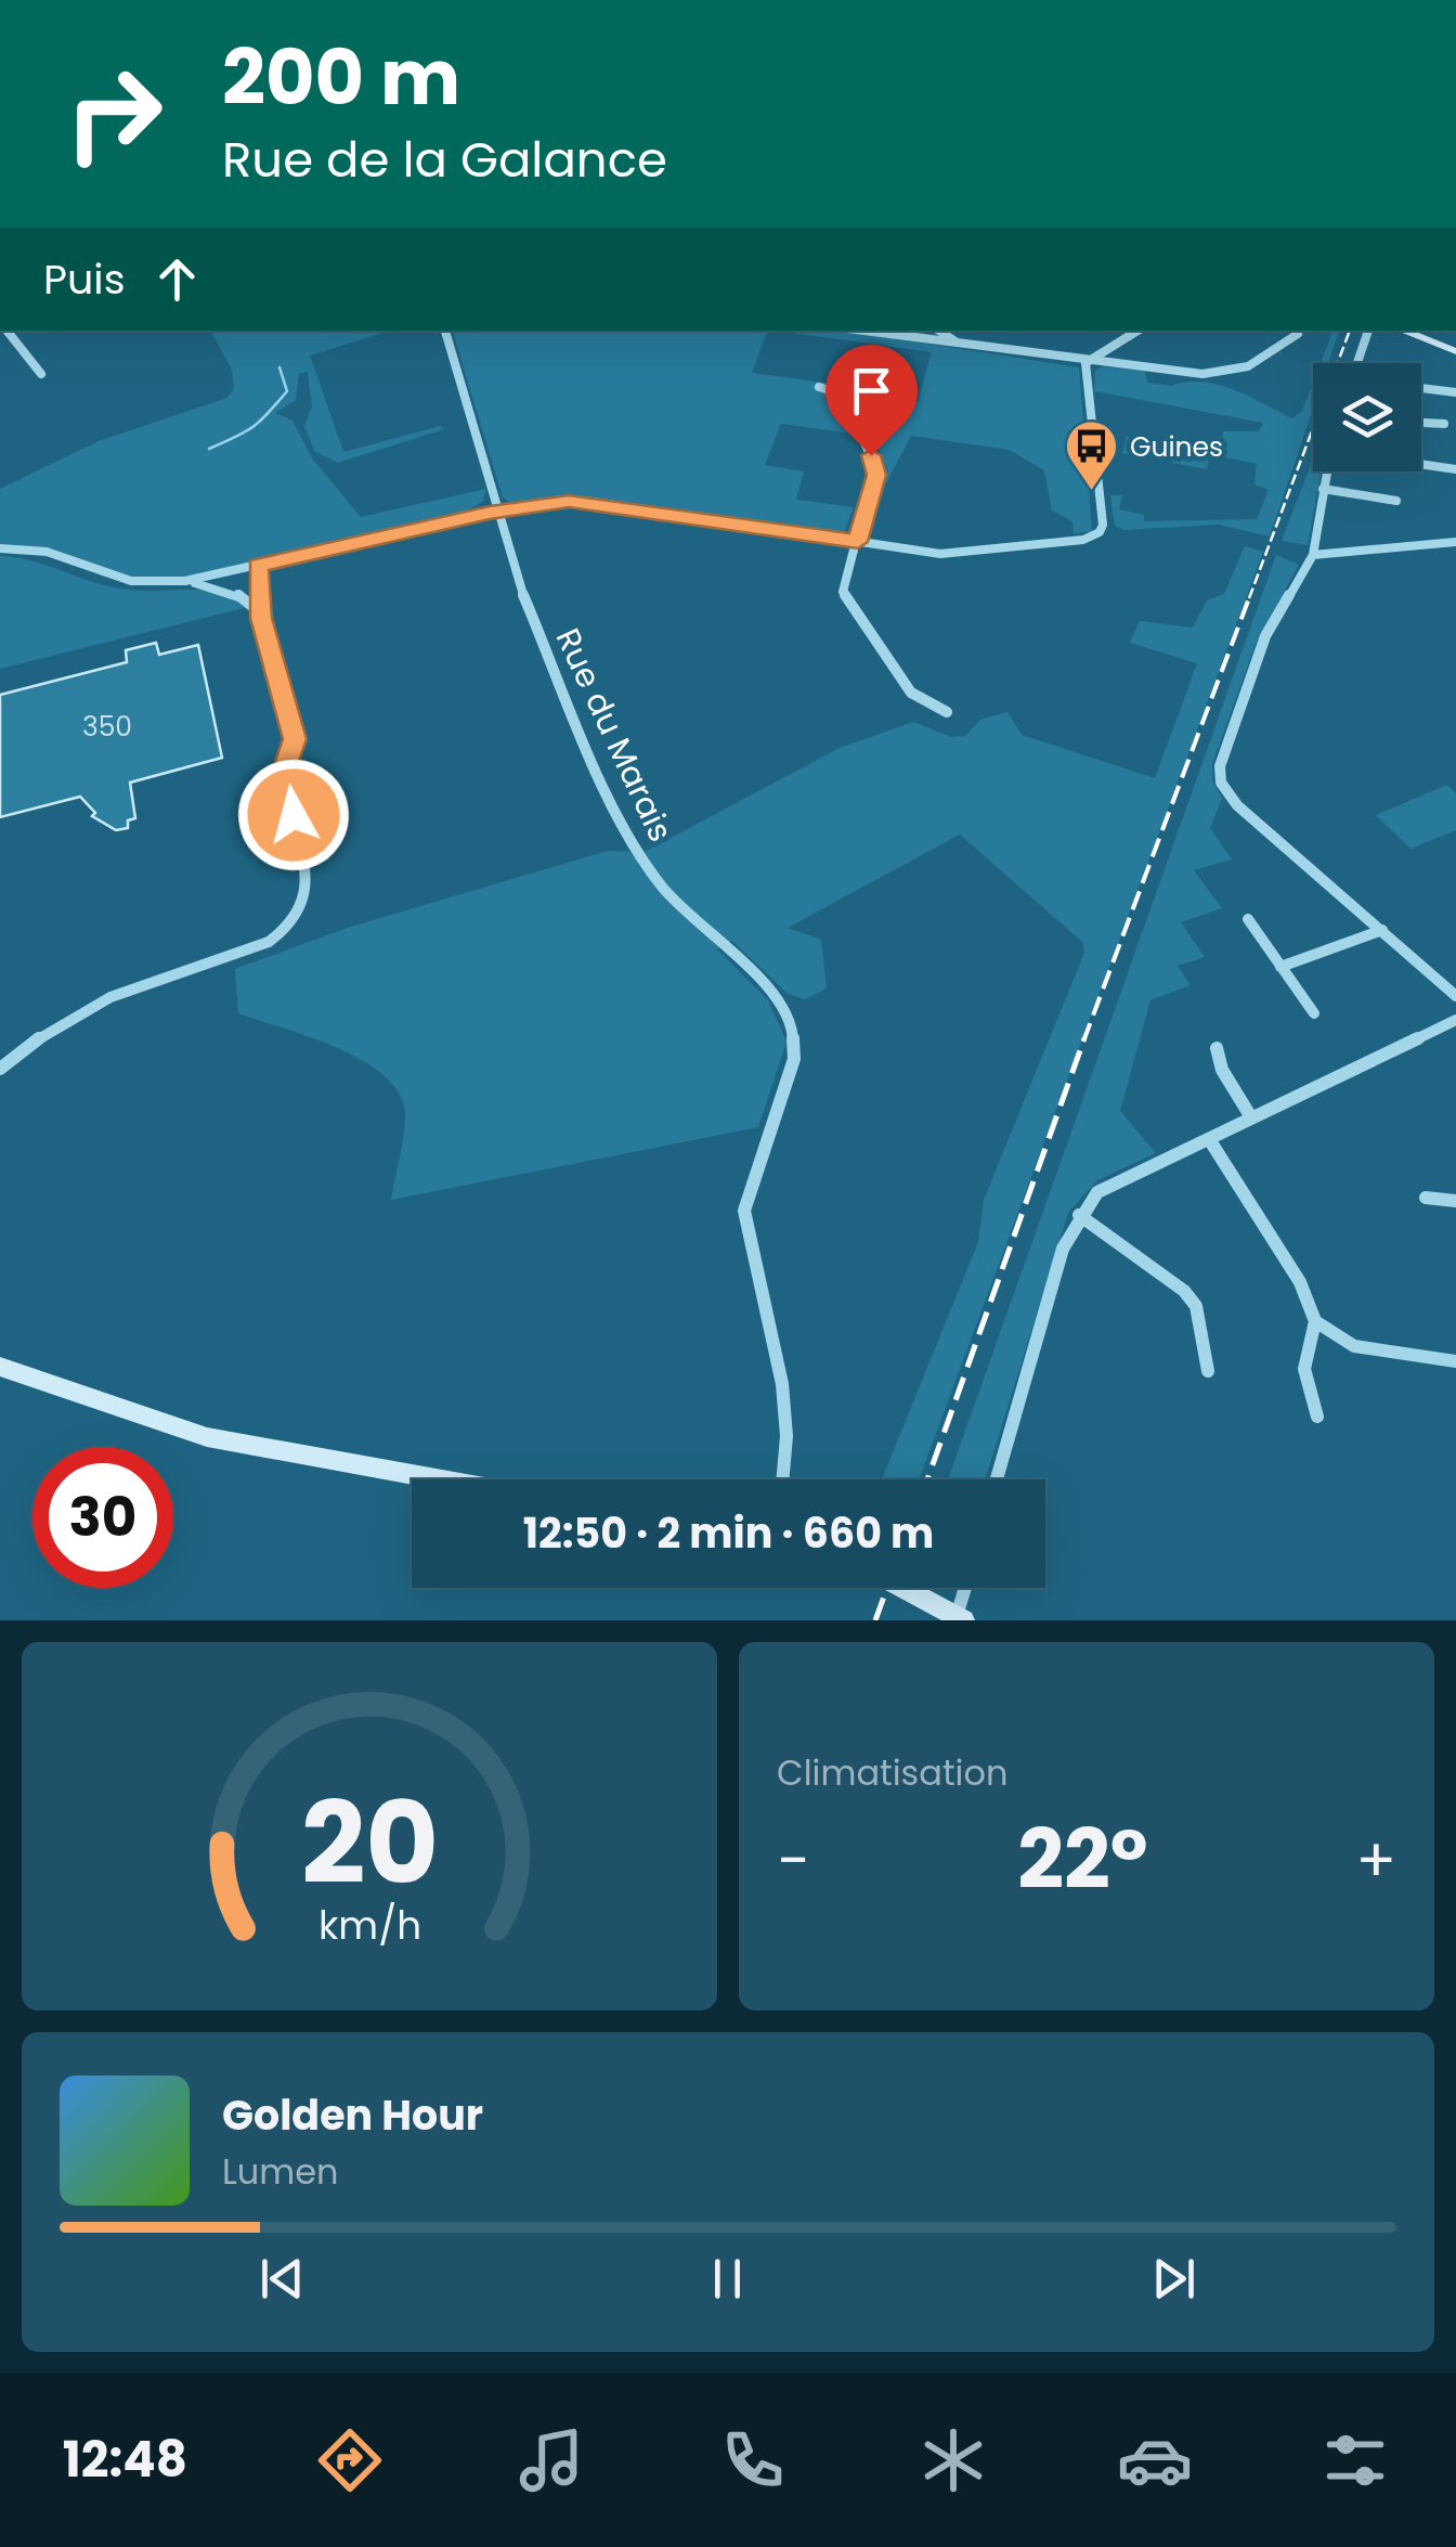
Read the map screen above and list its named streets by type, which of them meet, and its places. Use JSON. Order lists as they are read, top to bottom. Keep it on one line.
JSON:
{"streets":{"street":["Rue du Marais"]},"places":{"bus stop":["Guines"]},"house_numbers":["350"],"page":{"turn":["200 m","Rue de la Galance"],"then":"Puis","limit":"30","trip":"12:50 · 2 min · 660 m","tile":"Climatisation","heat":["−","22°","+"],"song":["Golden Hour","Lumen"],"tabs":"12:48","gauge":["20","km/h"]}}
